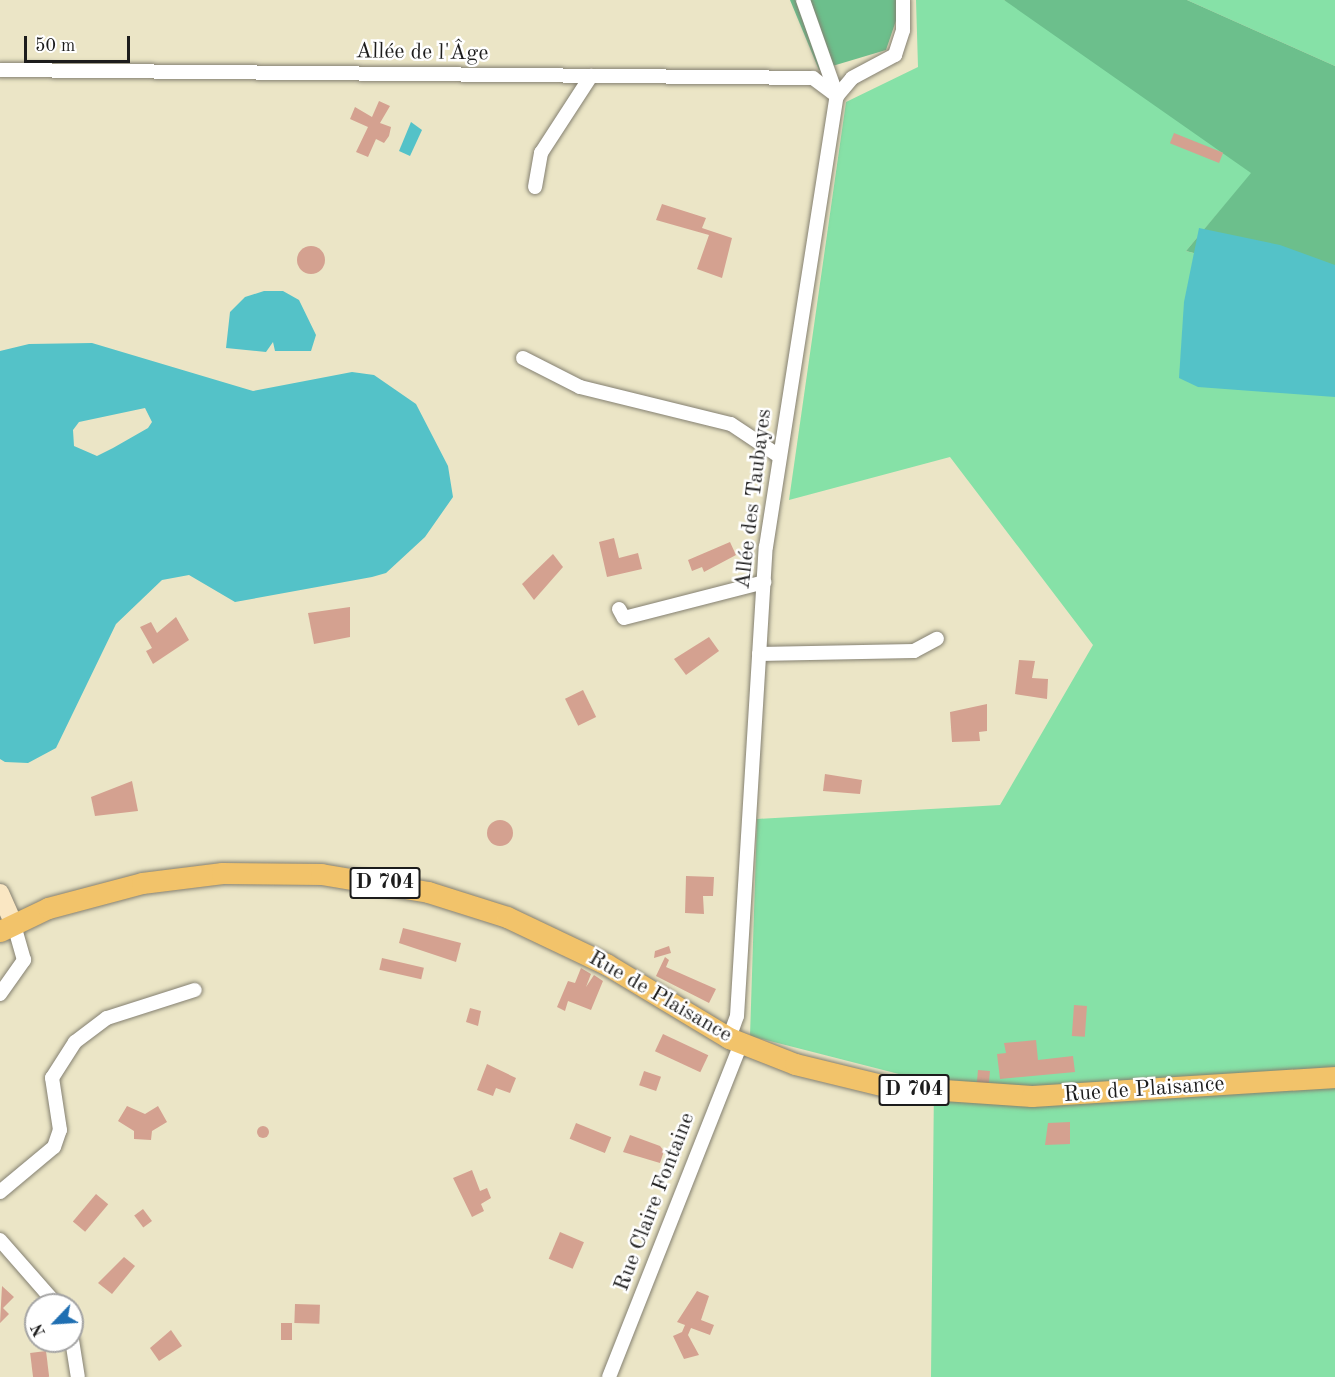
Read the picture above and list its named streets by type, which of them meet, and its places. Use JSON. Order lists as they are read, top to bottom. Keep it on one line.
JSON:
{"streets":{"main road":["D 704","Rue de Plaisance"],"street":["Allée de l'Âge","Allée des Taubayes","Rue Claire Fontaine"]},"crossings":[["Allée de l'Âge","Allée des Taubayes"],["Allée des Taubayes","Rue de Plaisance"],["Allée des Taubayes","Rue Claire Fontaine"],["Rue de Plaisance","Rue Claire Fontaine"]],"scale_bar":"50 m","north":"bottom left"}
